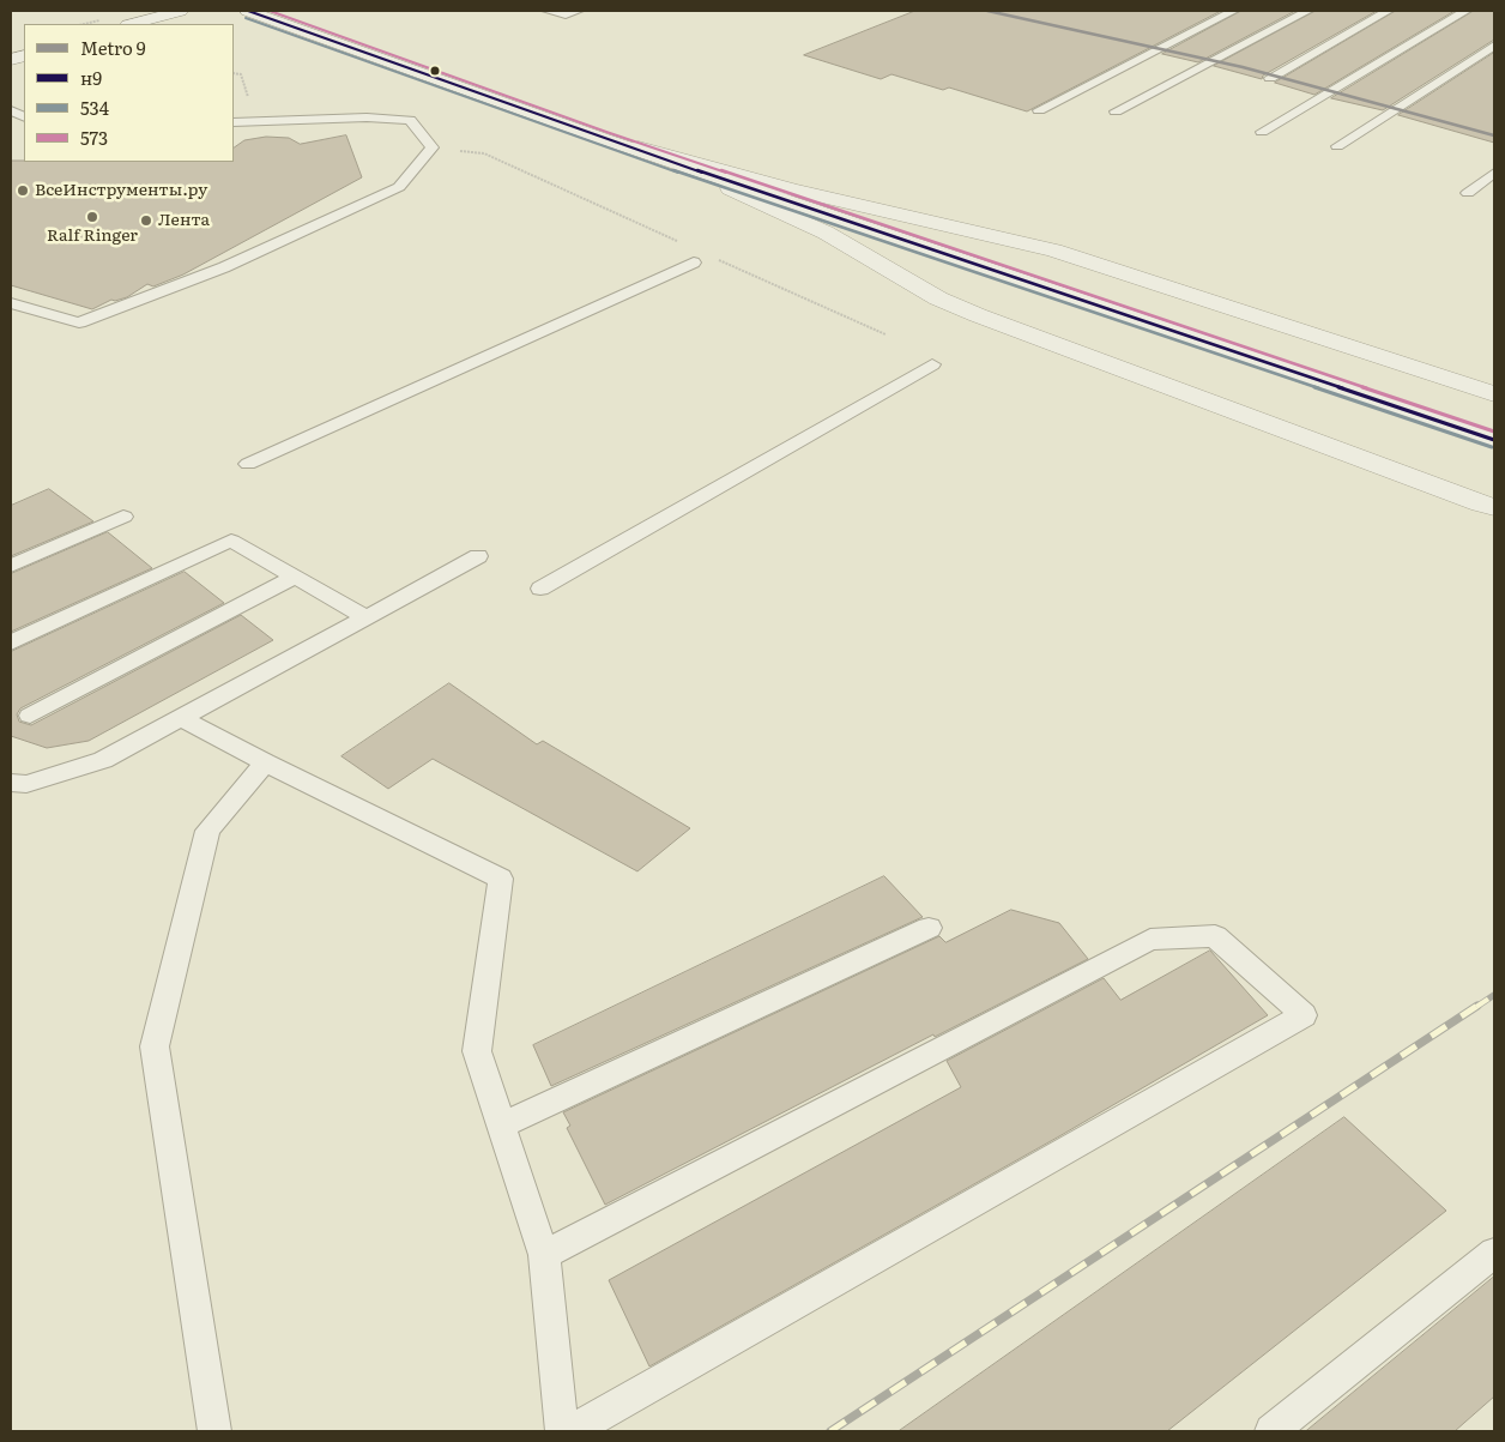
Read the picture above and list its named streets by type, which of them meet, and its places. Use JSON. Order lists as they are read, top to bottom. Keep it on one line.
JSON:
{"places":["ВсеИнструменты.ру","Ralf Ringer","Лента"],"lines":["metro line 9","transit line н9","transit line 573","transit line 534"],"legend":["Metro 9","н9","534","573"]}
